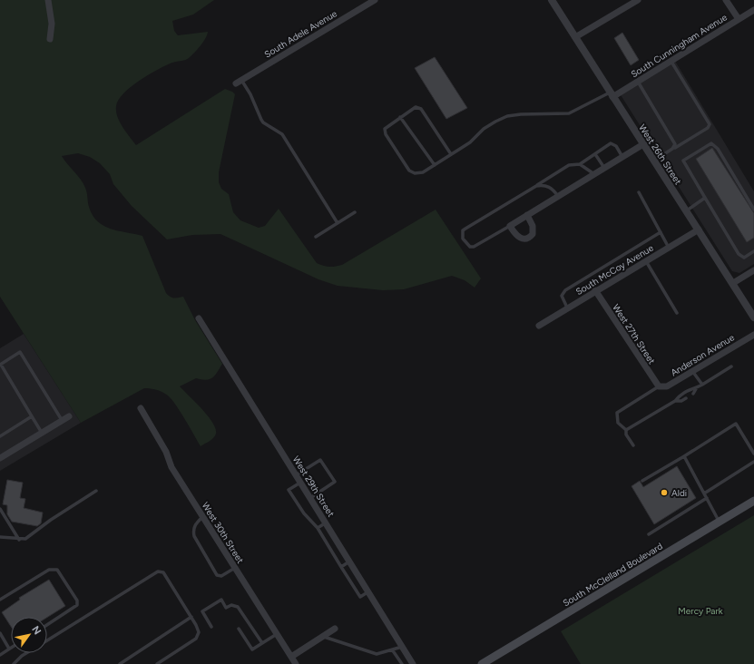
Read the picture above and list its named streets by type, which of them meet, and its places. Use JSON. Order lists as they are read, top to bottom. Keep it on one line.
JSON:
{"streets":{"main road":["South McClelland Boulevard"],"street":["South Adele Avenue","South Cunningham Avenue","West 26th Street","South McCoy Avenue","West 27th Street","Anderson Avenue","West 29th Street","West 30th Street"]},"crossings":[["South Cunningham Avenue","West 26th Street"],["West 26th Street","South McCoy Avenue"],["South McCoy Avenue","West 27th Street"],["West 27th Street","Anderson Avenue"]],"parks":["Mercy Park"],"places":["Aldi"],"north":"top right"}
